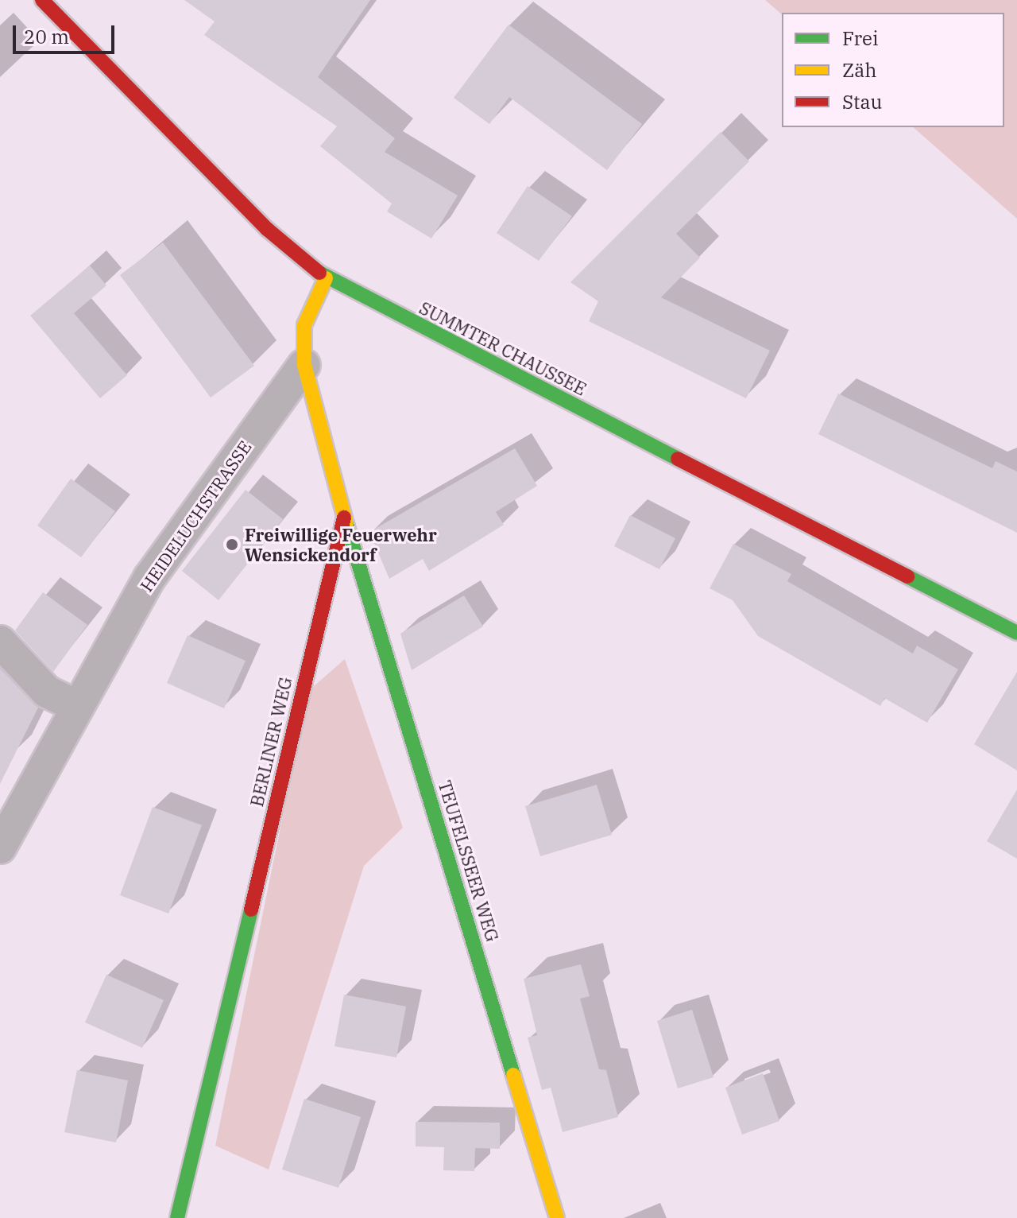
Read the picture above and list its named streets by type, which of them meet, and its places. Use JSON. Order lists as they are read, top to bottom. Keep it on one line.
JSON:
{"streets":{"street":["SUMMTER CHAUSSEE","HEIDELUCHSTRASSE","BERLINER WEG","TEUFELSSEER WEG"]},"crossings":[["SUMMTER CHAUSSEE","BERLINER WEG"],["HEIDELUCHSTRASSE","BERLINER WEG"],["BERLINER WEG","TEUFELSSEER WEG"]],"places":["Freiwillige Feuerwehr Wensickendorf"],"legend":["Frei","Zäh","Stau"],"scale_bar":"20 m"}
